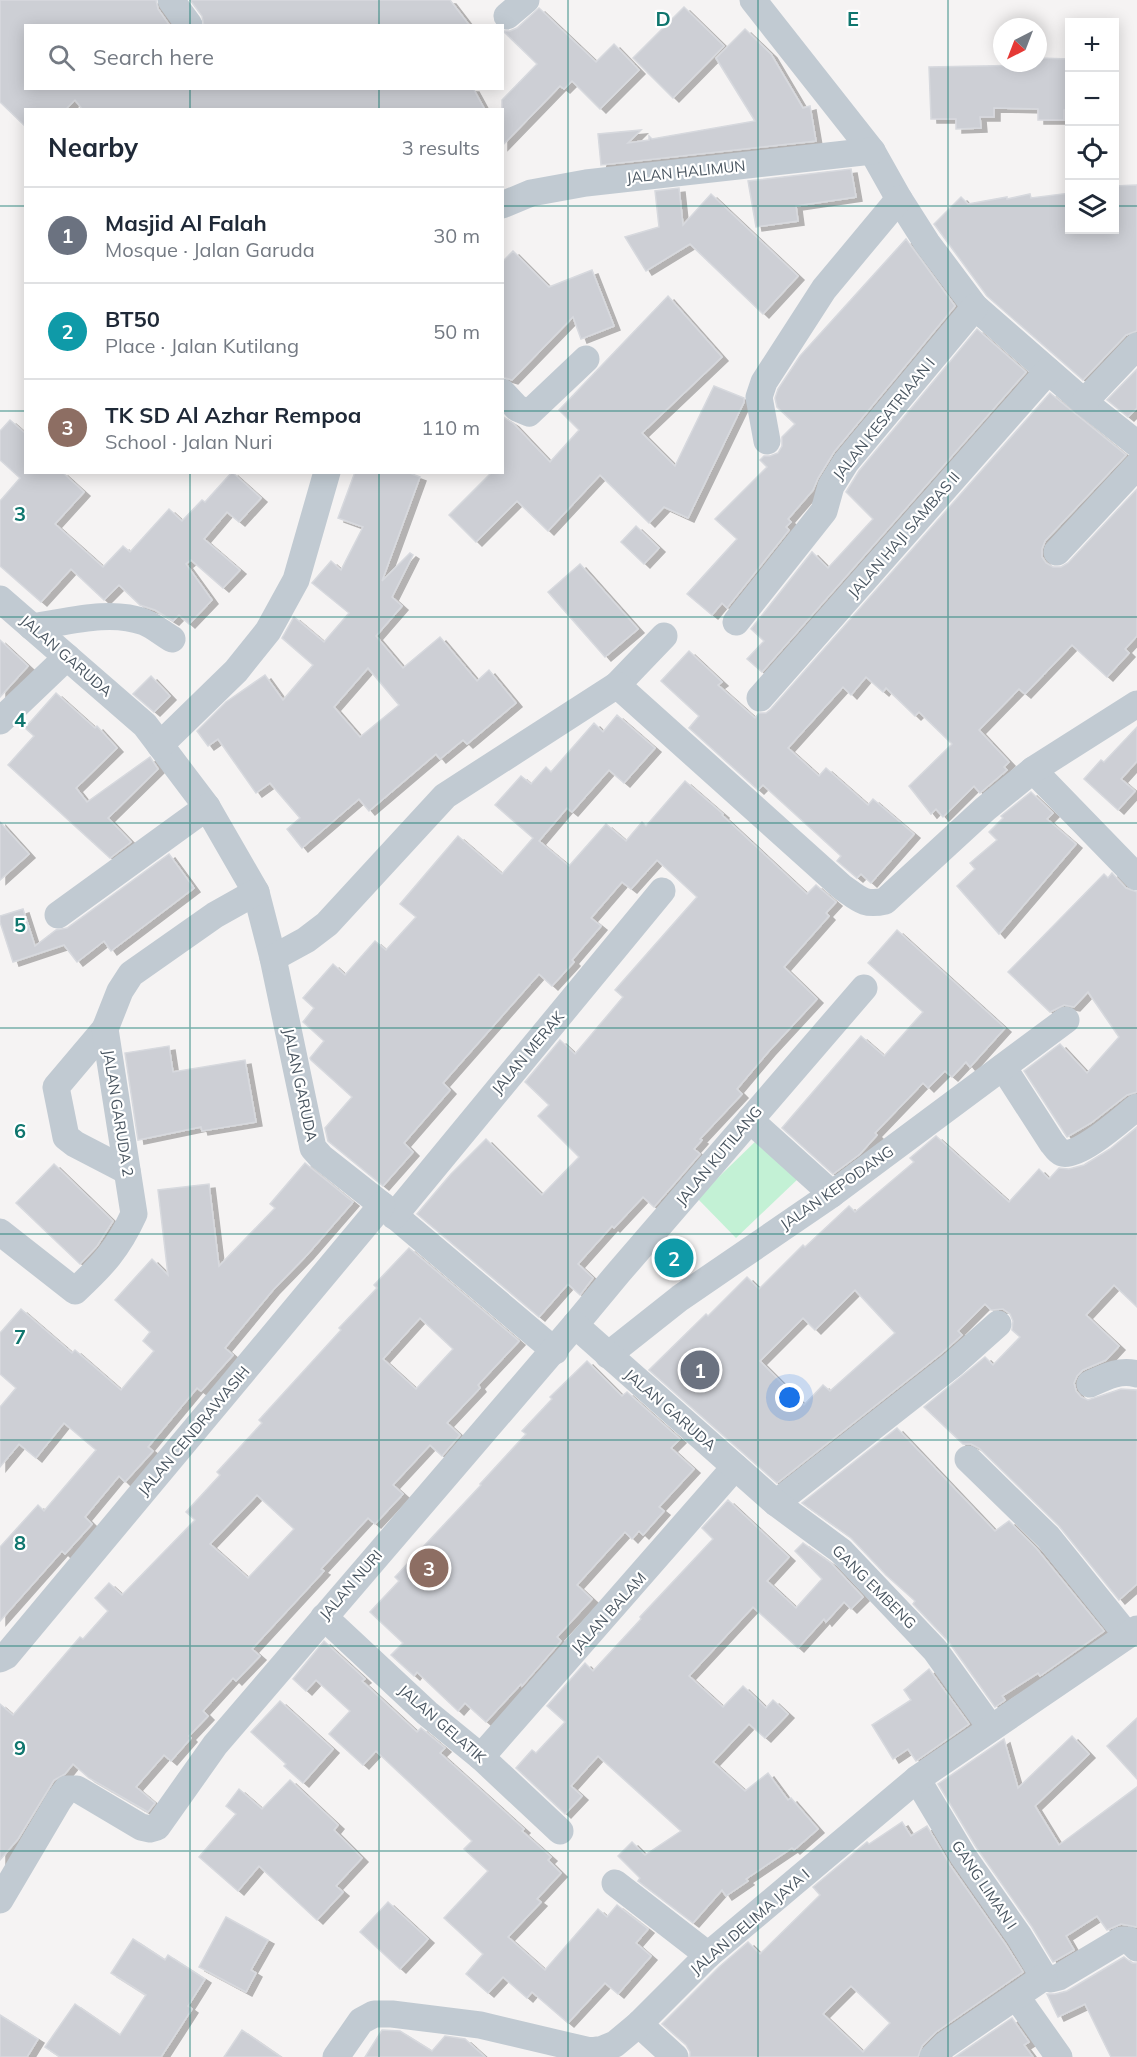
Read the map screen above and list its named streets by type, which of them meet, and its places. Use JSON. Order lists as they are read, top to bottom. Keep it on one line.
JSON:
{"streets":{"street":["JALAN HALIMUN","JALAN KESATRIAAN I","JALAN HAJI SAMBAS II","JALAN GARUDA","JALAN MERAK","JALAN GARUDA 2","JALAN KUTILANG","JALAN KEPODANG","JALAN CENDRAWASIH","JALAN NURI","GANG EMBENG","JALAN BALAM","JALAN GELATIK","GANG LIMAN I","JALAN DELIMA JAYA I"]},"crossings":[["JALAN GARUDA","JALAN MERAK"],["JALAN GARUDA","JALAN GARUDA 2"],["JALAN GARUDA","JALAN KUTILANG"],["JALAN GARUDA","JALAN KEPODANG"],["JALAN GARUDA","JALAN CENDRAWASIH"],["JALAN GARUDA","JALAN NURI"],["JALAN GARUDA","GANG EMBENG"],["JALAN GARUDA","JALAN BALAM"],["JALAN MERAK","JALAN CENDRAWASIH"],["JALAN NURI","JALAN GELATIK"],["GANG EMBENG","JALAN BALAM"],["GANG EMBENG","JALAN DELIMA JAYA I"],["JALAN BALAM","JALAN GELATIK"],["GANG LIMAN I","JALAN DELIMA JAYA I"]],"north":"bottom left","page":{"map_buttons":["+","−"],"search":"Search here","heading":["Nearby","3 results"],"list":[{"mark":"1","name":"Masjid Al Falah","note":"Mosque · Jalan Garuda","value":"30 m"},{"mark":"2","name":"BT50","note":"Place · Jalan Kutilang","value":"50 m"},{"mark":"3","name":"TK SD Al Azhar Rempoa","note":"School · Jalan Nuri","value":"110 m"}],"pins":["2","1","3"]},"grid":{"columns":["D","E"],"rows":["3","4","5","6","7","8","9"]}}
